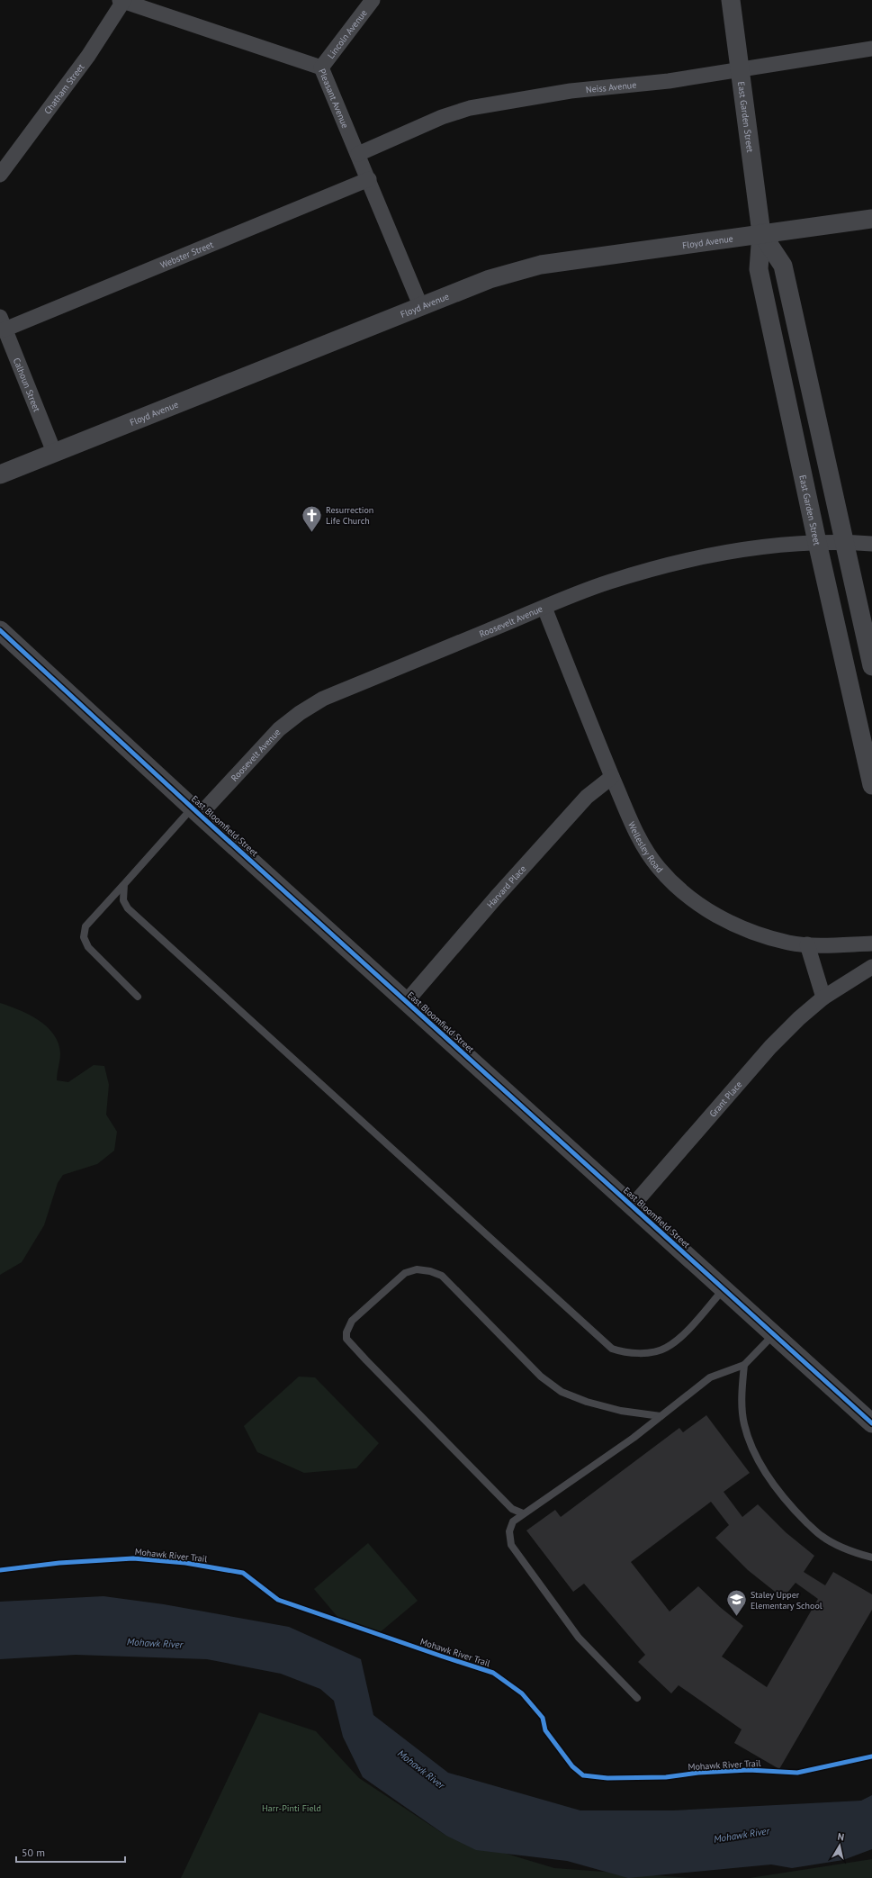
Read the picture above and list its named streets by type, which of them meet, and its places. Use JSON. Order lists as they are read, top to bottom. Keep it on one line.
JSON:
{"streets":{"street":["Lincoln Avenue","Neiss Avenue","Chatham Street","Pleasant Avenue","East Garden Street","Floyd Avenue","Webster Street","Calhoun Street","Roosevelt Avenue","East Bloomfield Street","Wellesley Road","Harvard Place","Grant Place"],"cycle path":["Mohawk River Trail"]},"crossings":[["Lincoln Avenue","Pleasant Avenue"],["Neiss Avenue","Pleasant Avenue"],["Neiss Avenue","East Garden Street"],["Chatham Street","Pleasant Avenue"],["Pleasant Avenue","Floyd Avenue"],["Pleasant Avenue","Webster Street"],["East Garden Street","Floyd Avenue"],["East Garden Street","Roosevelt Avenue"],["Floyd Avenue","Calhoun Street"],["Webster Street","Calhoun Street"],["Roosevelt Avenue","East Bloomfield Street"],["Roosevelt Avenue","Wellesley Road"],["East Bloomfield Street","Harvard Place"],["East Bloomfield Street","Grant Place"],["Wellesley Road","Harvard Place"]],"water":["Mohawk River"],"parks":["Harr-Pinti Field"],"places":{"church":["Resurrection Life Church"],"school or university":["Staley Upper Elementary School"]},"scale_bar":"50 m","north":"top"}
